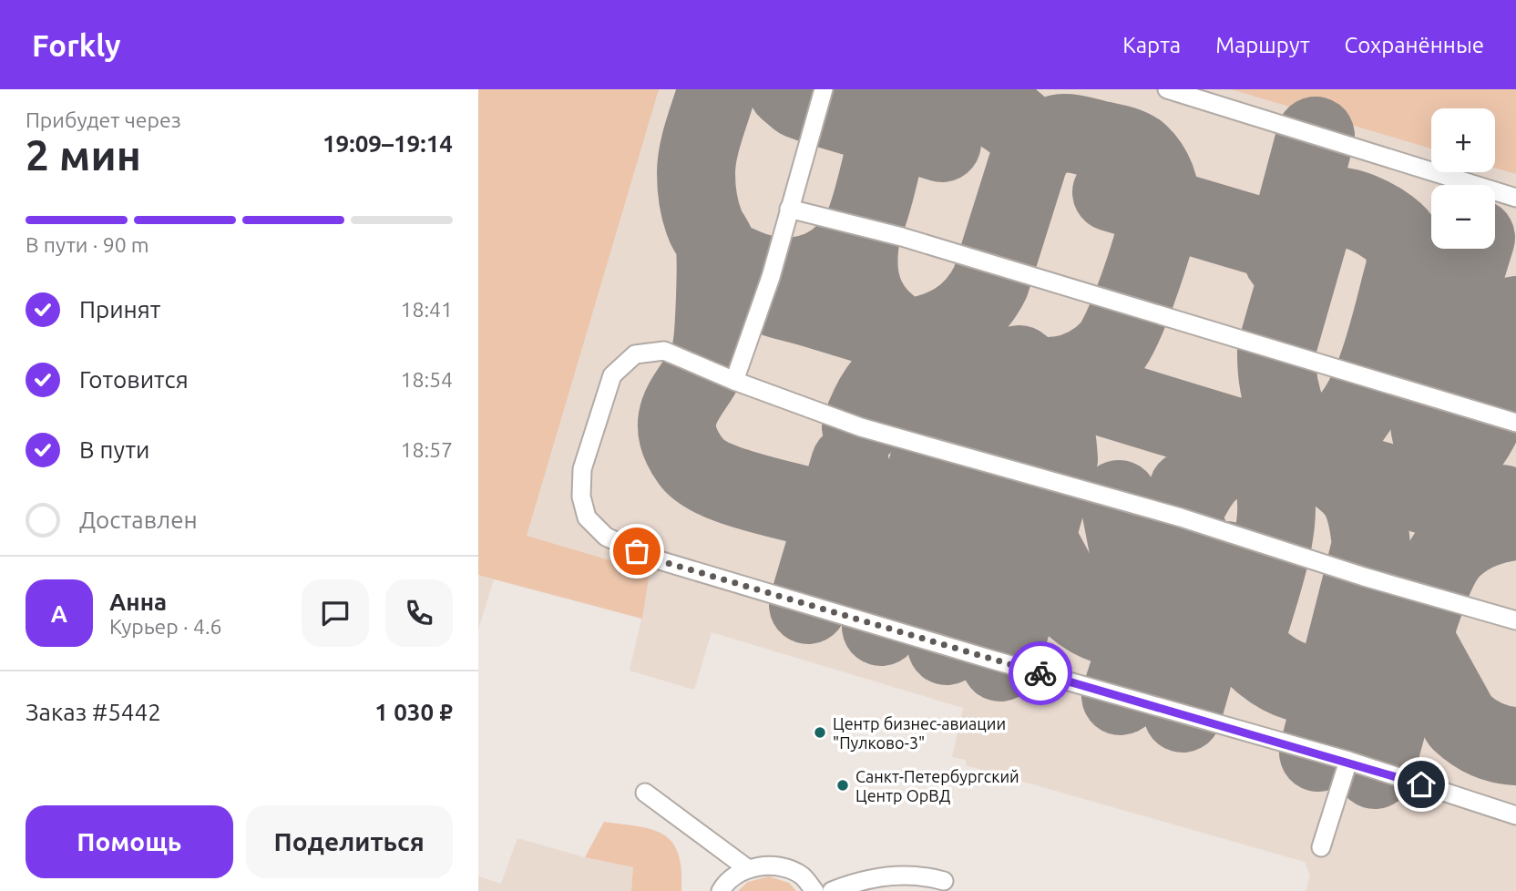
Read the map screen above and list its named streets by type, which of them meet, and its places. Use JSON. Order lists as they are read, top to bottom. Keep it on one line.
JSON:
{"places":["Центр бизнес-авиации \"Пулково-3\"","Санкт-Петербургский Центр ОрВД"],"page":{"header":"Forkly","nav":["Карта","Маршрут","Сохранённые"],"heading":["2 мин","Прибудет через","19:09–19:14"],"panel":["Анна","Курьер · 4.6","Заказ #5442","1 030 ₽"],"map_buttons":["+","−"],"bar":"В пути · 90 m","list":[["Принят","18:41"],["Готовится","18:54"],["В пути","18:57"],"Доставлен"],"round":"А","buttons":["Помощь","Поделиться"]}}
